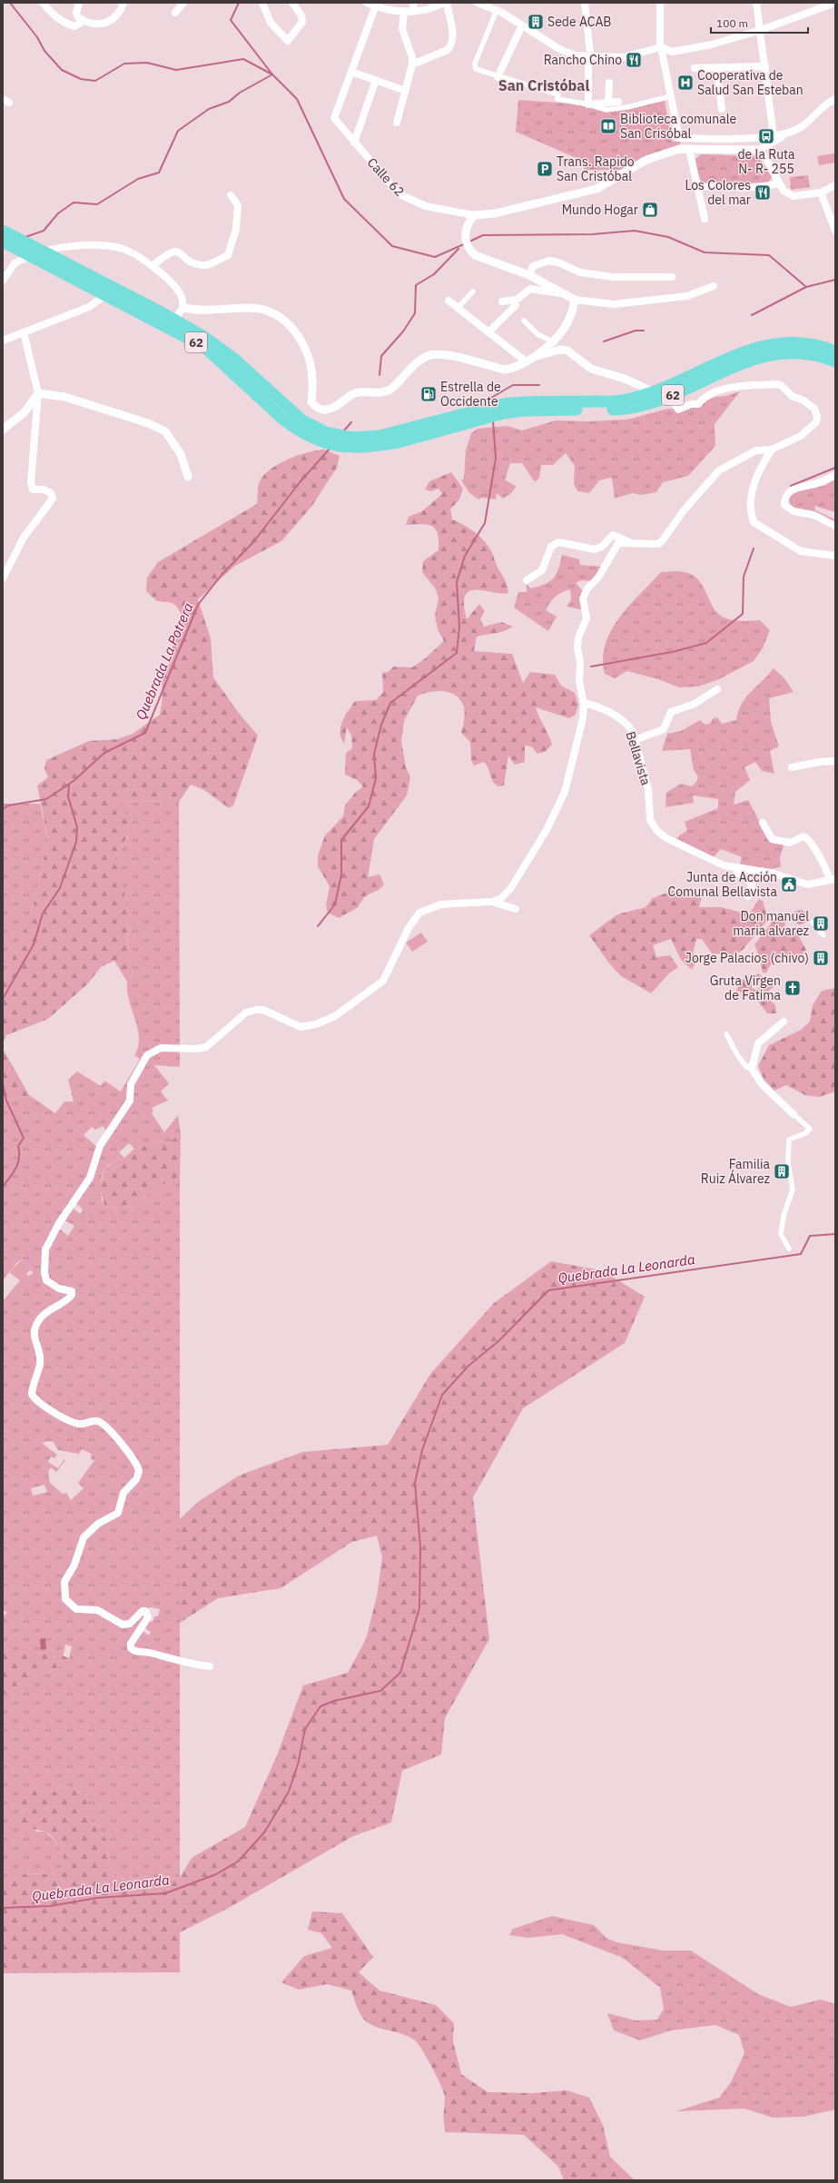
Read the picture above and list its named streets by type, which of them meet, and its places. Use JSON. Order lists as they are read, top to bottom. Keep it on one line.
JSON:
{"streets":{"highway":["62"],"street":["Calle 62","Bellavista"]},"districts":["San Cristóbal"],"water":["Quebrada La Potrera","Quebrada La Leonarda"],"places":{"building":["Sede ACAB","Don manuel maria alvarez","Jorge Palacios (chivo)","Familia Ruiz Álvarez"],"restaurant":["Rancho Chino","Los Colores del mar"],"hospital":["Cooperativa de Salud San Esteban"],"library":["Biblioteca comunale San Crisóbal"],"bus stop":["de la Ruta N- R- 255"],"parking":["Trans. Rapido San Cristóbal"],"shop":["Mundo Hogar"],"fuel station":["Estrella de Occidente"],"public building":["Junta de Acción Comunal Bellavista"],"church":["Gruta Virgen de Fatima"]},"scale_bar":"100 m"}
